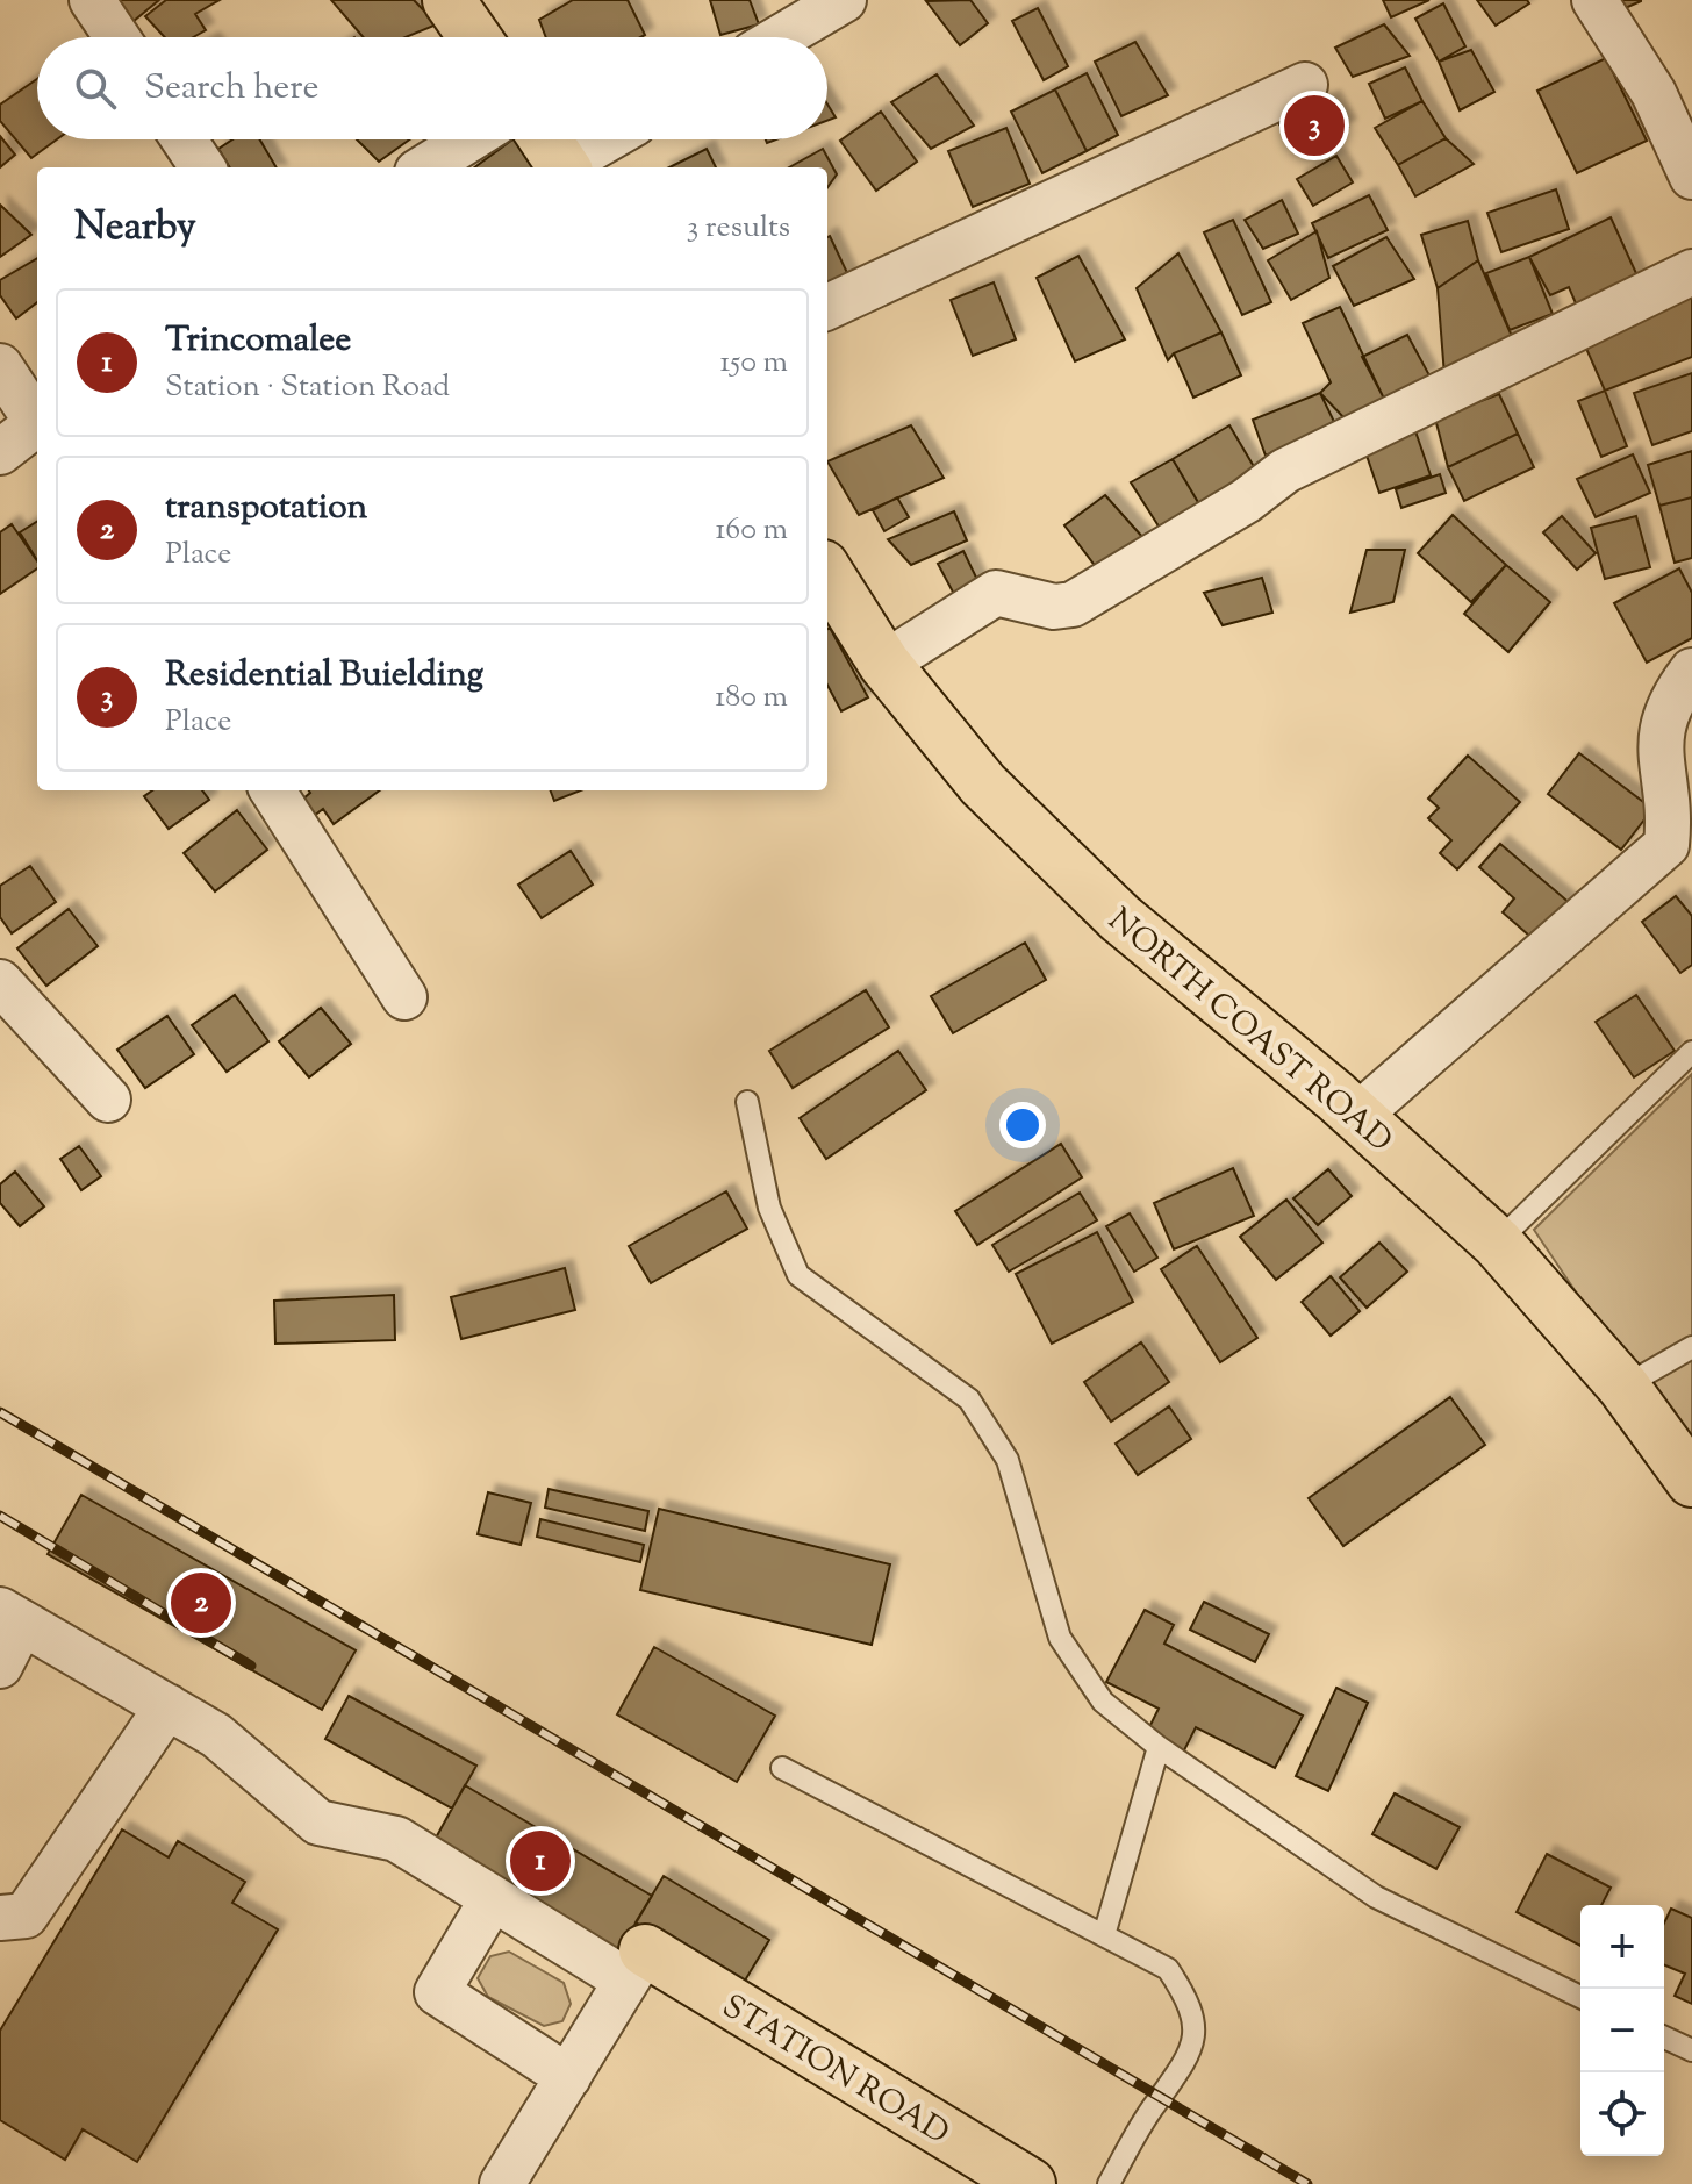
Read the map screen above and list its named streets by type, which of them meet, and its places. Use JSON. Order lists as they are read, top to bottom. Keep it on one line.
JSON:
{"streets":{"main road":["NORTH COAST ROAD","STATION ROAD"]},"page":{"search":"Search here","pins":["3","2","1"],"heading":["Nearby","3 results"],"list":[{"mark":"1","name":"Trincomalee","note":"Station · Station Road","value":"150 m"},{"mark":"2","name":"transpotation","note":"Place","value":"160 m"},{"mark":"3","name":"Residential Buielding","note":"Place","value":"180 m"}],"map_buttons":["+","−"]}}
